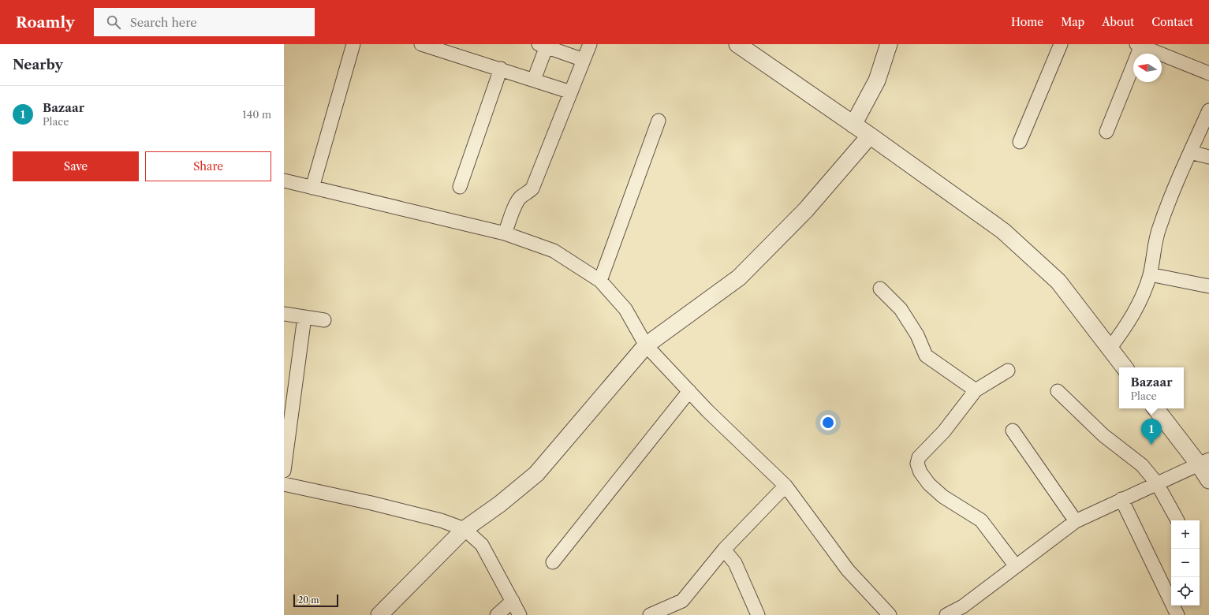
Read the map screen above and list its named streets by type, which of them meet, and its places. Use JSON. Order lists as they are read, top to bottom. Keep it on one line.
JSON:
{"scale_bar":"20 m","north":"left","page":{"header":"Roamly","search":"Search here","nav":["Home","Map","About","Contact"],"heading":"Nearby","list":[{"mark":"1","name":"Bazaar","note":"Place","value":"140 m"}],"buttons":["Save","Share"],"popup":["Bazaar","Place"],"pins":"1","map_buttons":["+","−"],"scale":"20 m"}}
